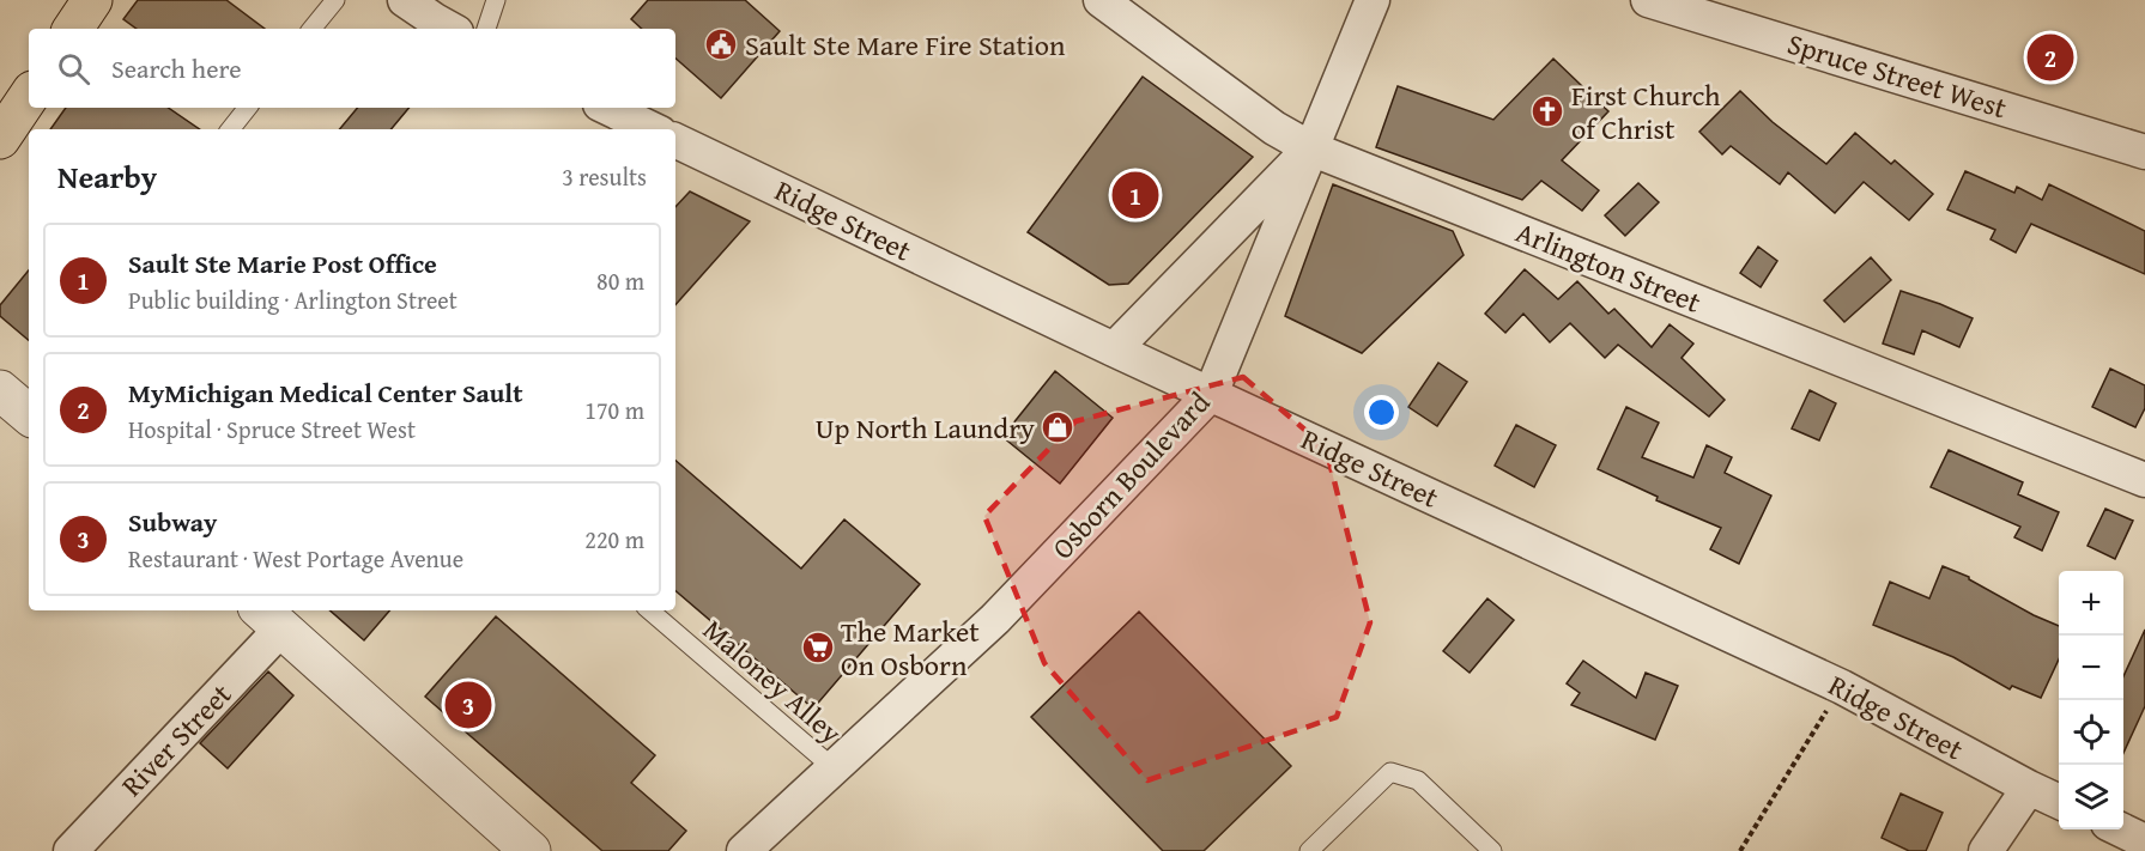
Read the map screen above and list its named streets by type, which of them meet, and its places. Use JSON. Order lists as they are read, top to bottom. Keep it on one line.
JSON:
{"streets":{"street":["Spruce Street West","Ridge Street","Arlington Street","Osborn Boulevard","River Street"],"lane":["Maloney Alley"]},"crossings":[["Ridge Street","Osborn Boulevard"],["Arlington Street","Osborn Boulevard"],["Osborn Boulevard","Maloney Alley"]],"places":{"public building":["Sault Ste Mare Fire Station"],"church":["First Church of Christ"],"shop":["Up North Laundry"],"supermarket":["The Market On Osborn"]},"page":{"search":"Search here","pins":["2","1","3"],"heading":["Nearby","3 results"],"list":[{"mark":"1","name":"Sault Ste Marie Post Office","note":"Public building · Arlington Street","value":"80 m"},{"mark":"2","name":"MyMichigan Medical Center Sault","note":"Hospital · Spruce Street West","value":"170 m"},{"mark":"3","name":"Subway","note":"Restaurant · West Portage Avenue","value":"220 m"}],"map_buttons":["+","−"]}}
